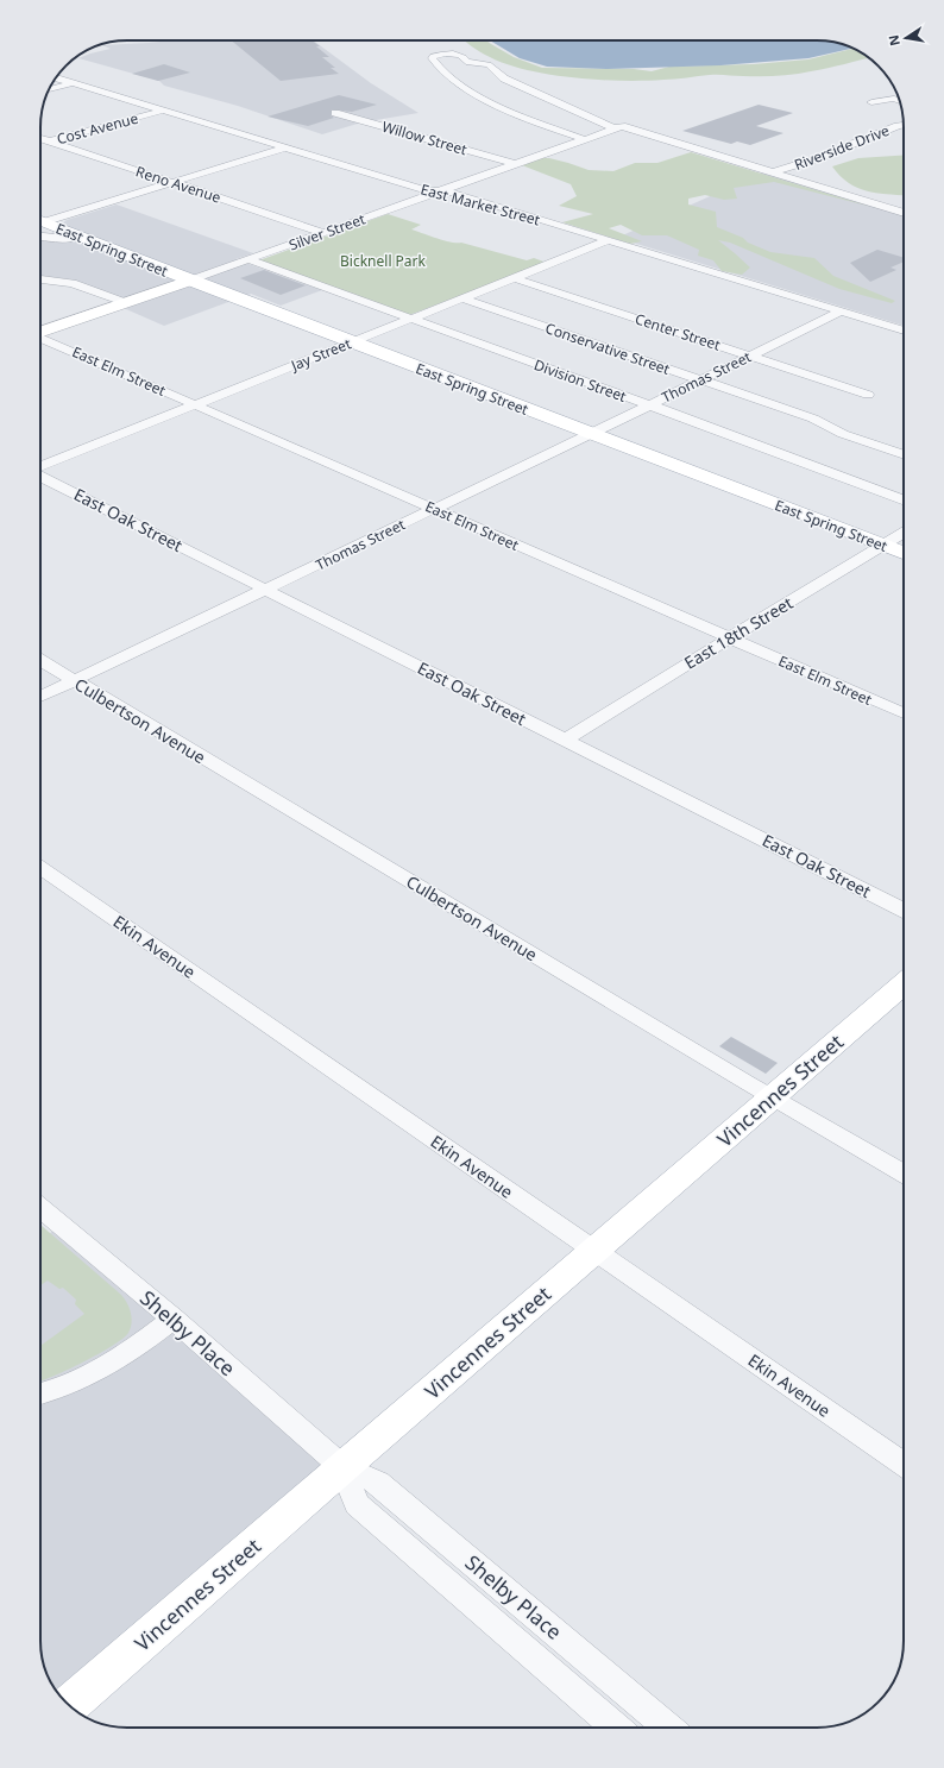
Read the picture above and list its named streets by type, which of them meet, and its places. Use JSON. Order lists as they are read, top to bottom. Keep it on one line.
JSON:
{"streets":{"main road":["Silver Street","East Spring Street","Vincennes Street"],"street":["Cost Avenue","Willow Street","Riverside Drive","Reno Avenue","East Market Street","Center Street","Conservative Street","Jay Street","East Elm Street","Thomas Street","Division Street","East Oak Street","East 18th Street","Culbertson Avenue","Ekin Avenue","Shelby Place"]},"crossings":[["Cost Avenue","Reno Avenue"],["Cost Avenue","East Market Street"],["Willow Street","Silver Street"],["Reno Avenue","Silver Street"],["East Market Street","Silver Street"],["East Market Street","Jay Street"],["East Market Street","Thomas Street"],["Silver Street","East Spring Street"],["Silver Street","Division Street"],["East Spring Street","Jay Street"],["East Spring Street","Thomas Street"],["East Spring Street","East 18th Street"],["Center Street","Jay Street"],["Center Street","Thomas Street"],["Conservative Street","Jay Street"],["Conservative Street","Thomas Street"],["Jay Street","East Elm Street"],["Jay Street","Division Street"],["East Elm Street","Thomas Street"],["East Elm Street","East 18th Street"],["Thomas Street","Division Street"],["Thomas Street","East Oak Street"],["Thomas Street","Culbertson Avenue"],["East Oak Street","East 18th Street"],["Culbertson Avenue","Vincennes Street"],["Ekin Avenue","Vincennes Street"],["Vincennes Street","Shelby Place"]],"parks":["Bicknell Park"],"north":"left"}
